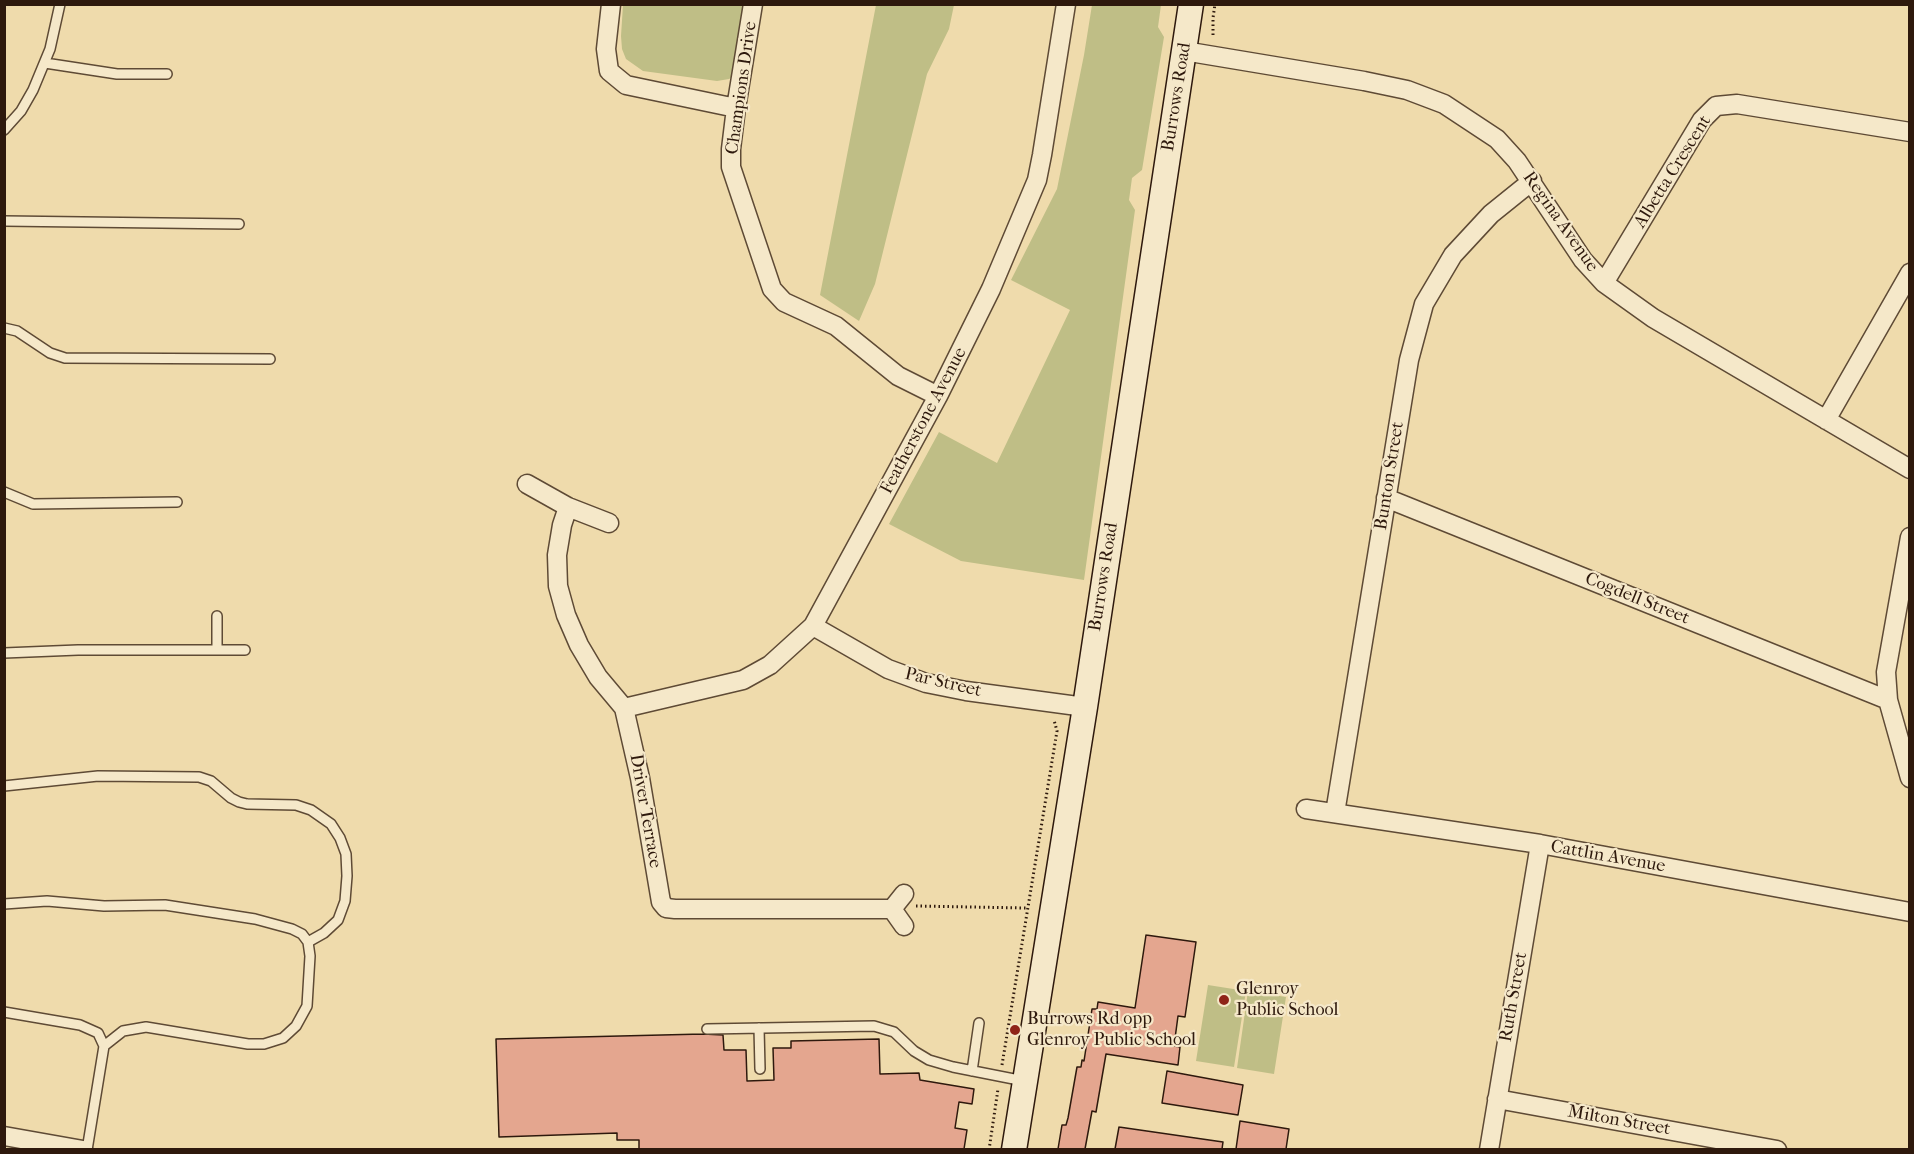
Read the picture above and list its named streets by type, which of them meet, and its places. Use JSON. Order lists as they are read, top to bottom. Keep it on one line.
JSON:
{"streets":{"main road":["Burrows Road"],"street":["Champions Drive","Albetta Crescent","Regina Avenue","Featherstone Avenue","Bunton Street","Cogdell Street","Par Street","Driver Terrace","Cattlin Avenue","Ruth Street","Milton Street"]},"crossings":[["Champions Drive","Featherstone Avenue"],["Burrows Road","Regina Avenue"],["Burrows Road","Par Street"],["Albetta Crescent","Regina Avenue"],["Regina Avenue","Bunton Street"],["Featherstone Avenue","Par Street"],["Featherstone Avenue","Driver Terrace"],["Bunton Street","Cogdell Street"],["Bunton Street","Cattlin Avenue"],["Cattlin Avenue","Ruth Street"],["Ruth Street","Milton Street"]],"places":["Glenroy Public School","Burrows Rd opp Glenroy Public School"]}
